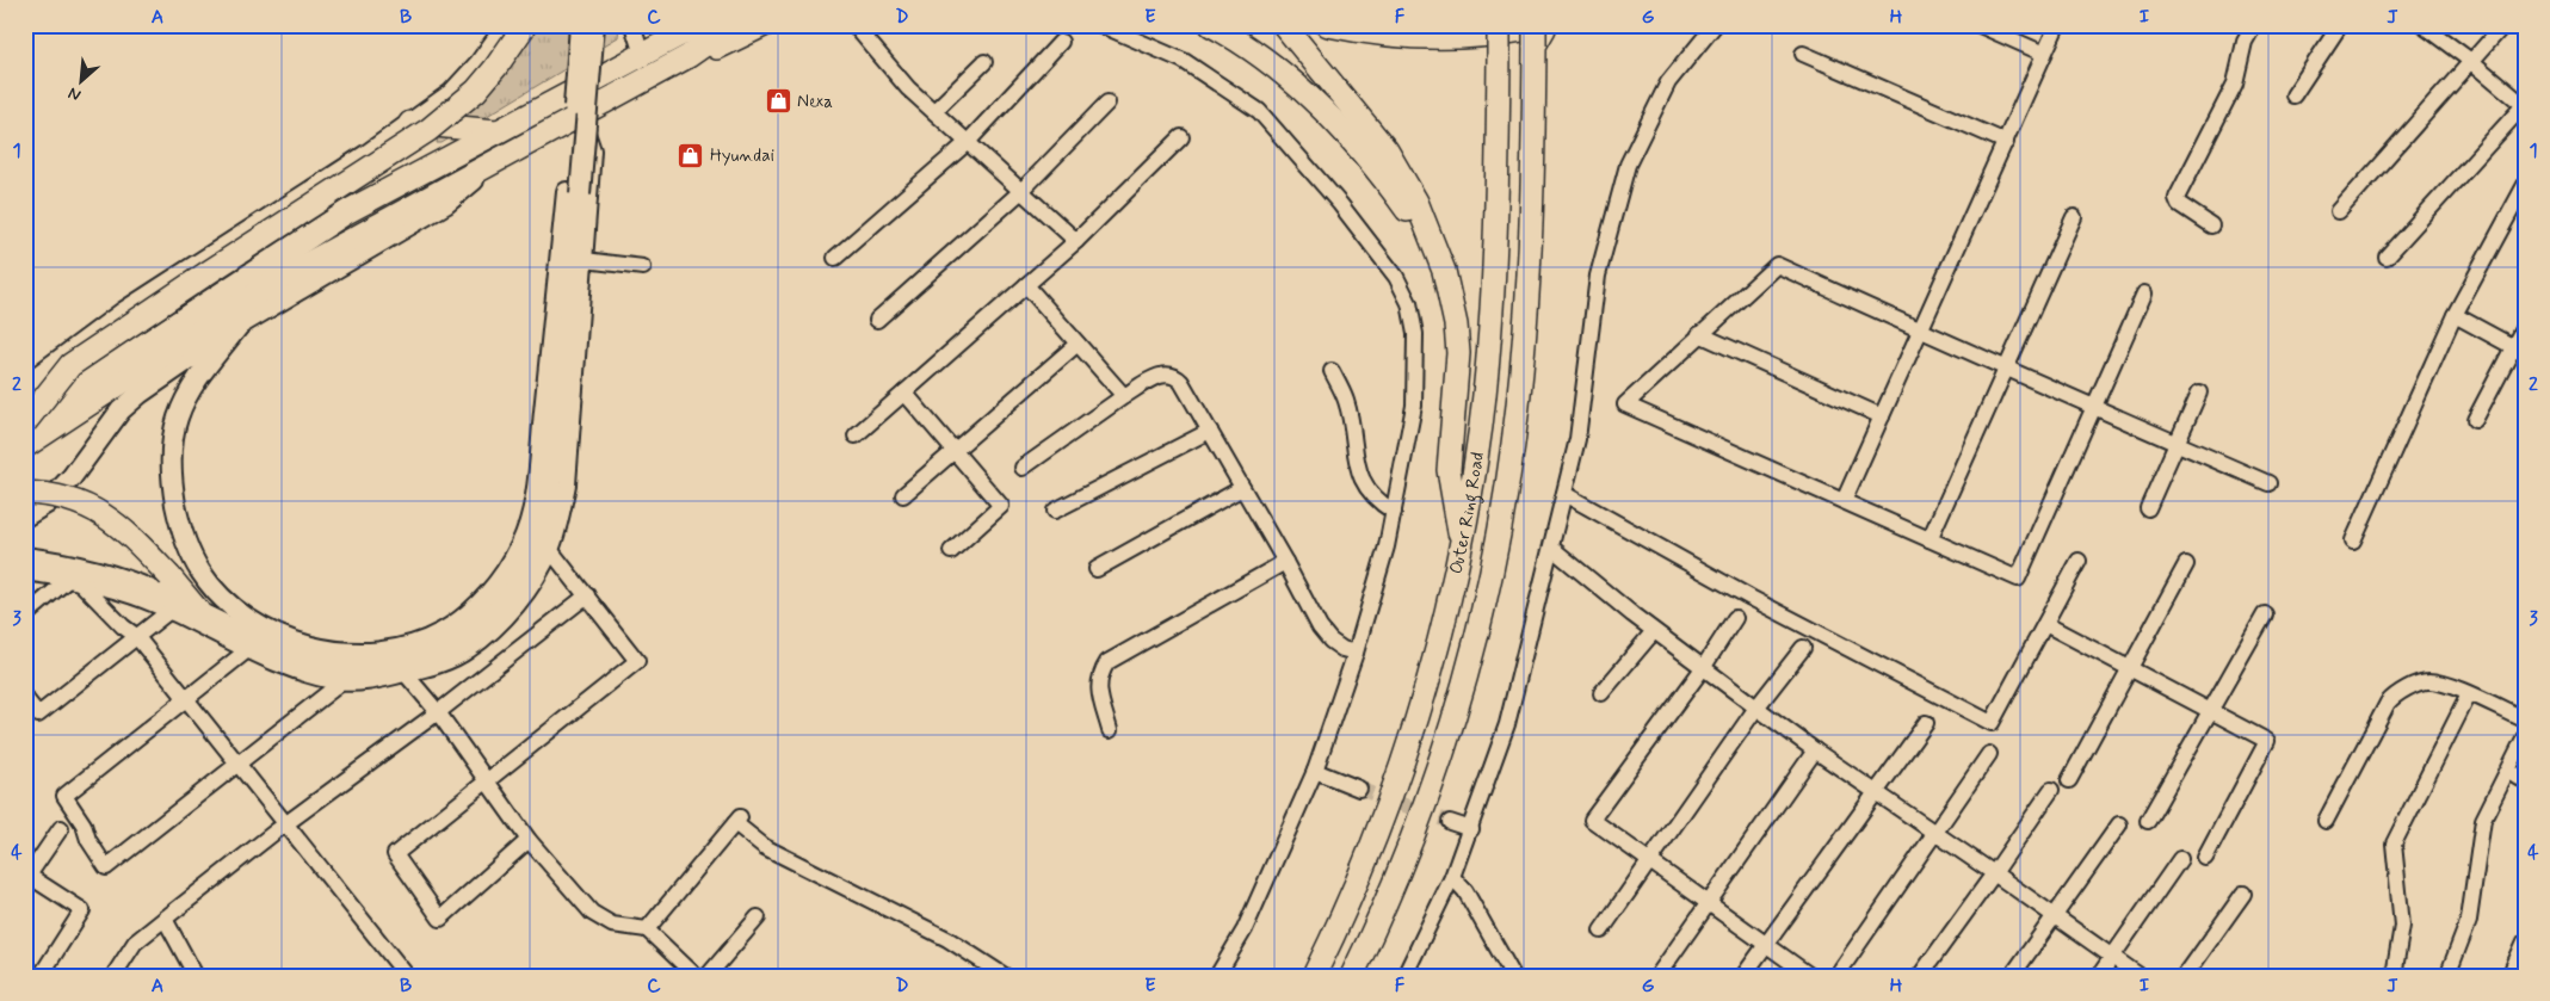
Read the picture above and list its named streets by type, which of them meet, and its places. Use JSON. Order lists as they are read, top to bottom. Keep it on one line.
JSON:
{"streets":{"highway":["Outer Ring Road"]},"places":{"shop":["Nexa","Hyundai"]},"north":"bottom left","grid":{"columns":["A","B","C","D","E","F","G","H","I","J"],"rows":["1","2","3","4"]}}
